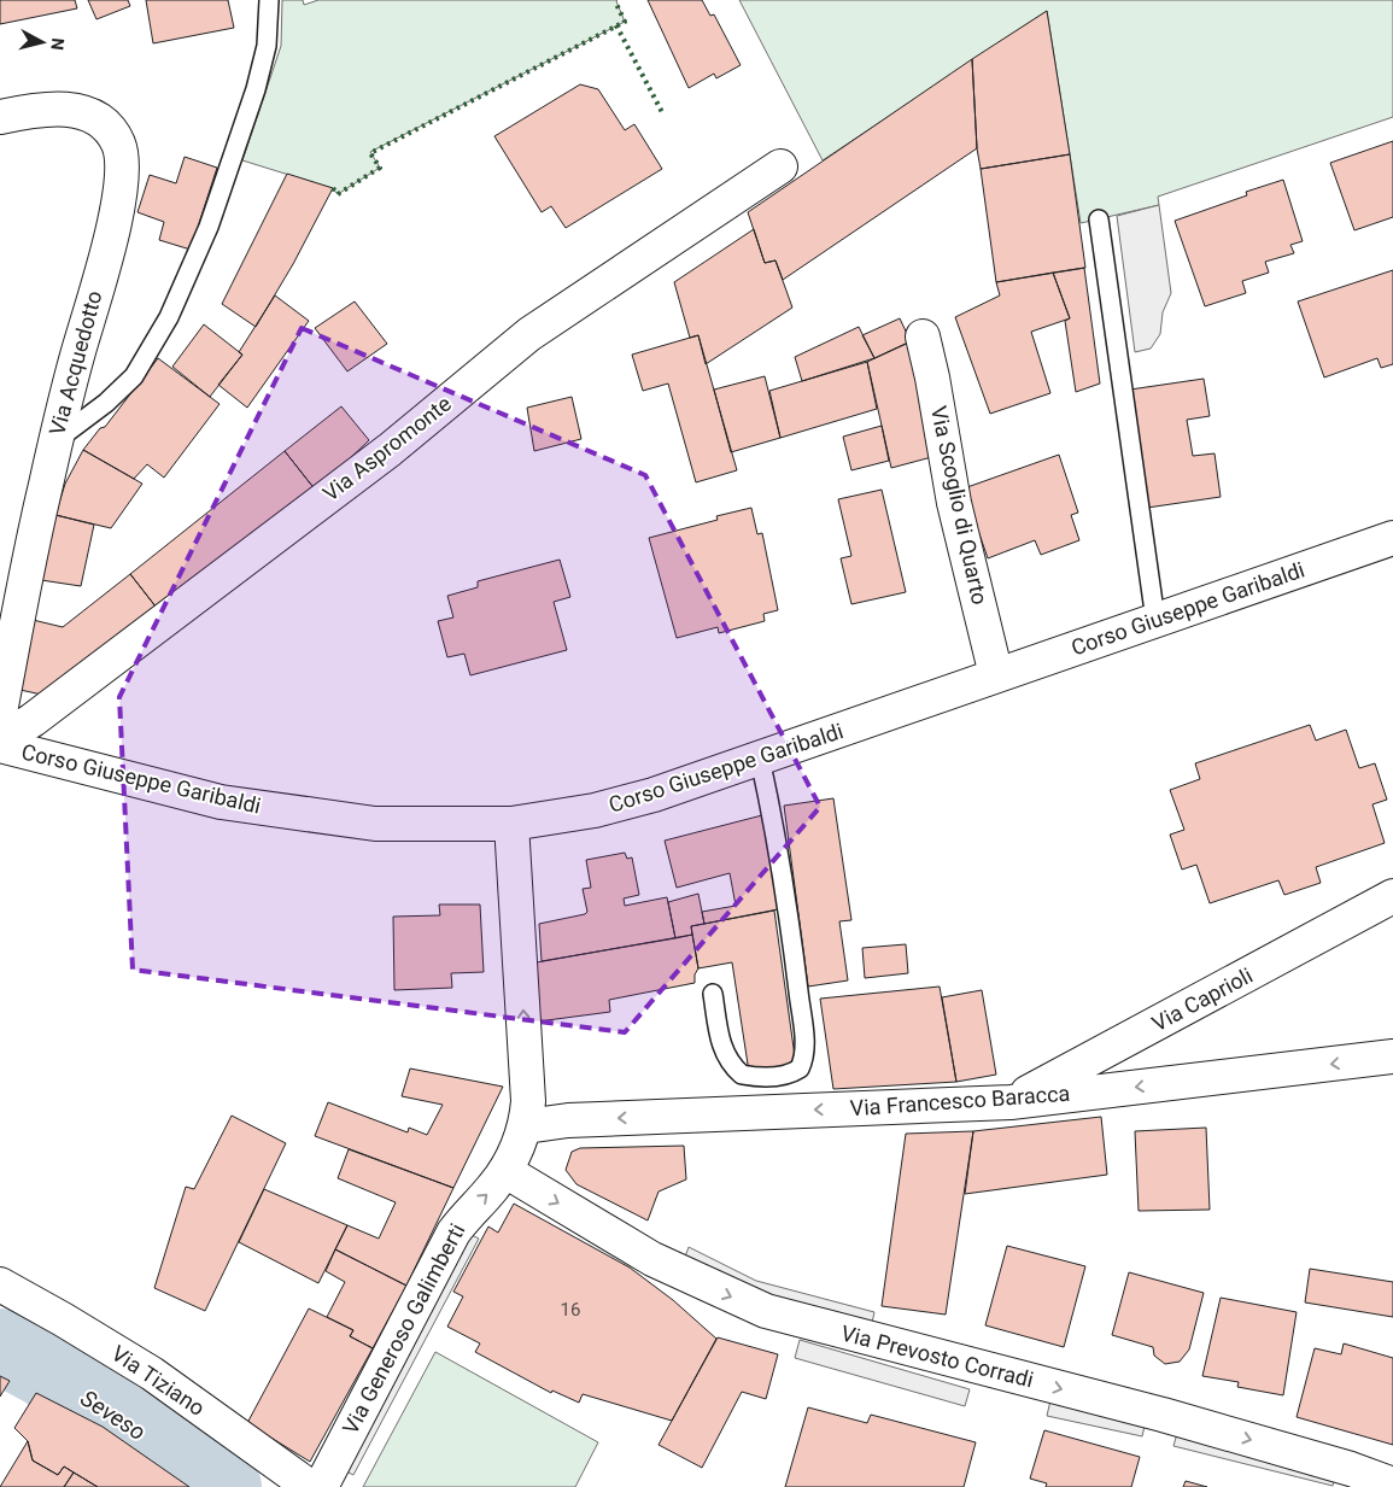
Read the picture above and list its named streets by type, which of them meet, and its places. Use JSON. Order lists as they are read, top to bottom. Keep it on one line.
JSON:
{"streets":{"street":["Via Acquedotto","Via Aspromonte","Via Scoglio di Quarto","Corso Giuseppe Garibaldi","Via Caprioli","Via Francesco Baracca","Via Generoso Galimberti","Via Prevosto Corradi","Via Tiziano"]},"crossings":[["Via Scoglio di Quarto","Corso Giuseppe Garibaldi"],["Corso Giuseppe Garibaldi","Via Generoso Galimberti"],["Via Caprioli","Via Francesco Baracca"],["Via Francesco Baracca","Via Generoso Galimberti"],["Via Generoso Galimberti","Via Prevosto Corradi"]],"one_way":["Via Francesco Baracca","Via Generoso Galimberti","Via Prevosto Corradi"],"water":["Seveso"],"house_numbers":["16"],"north":"right"}
